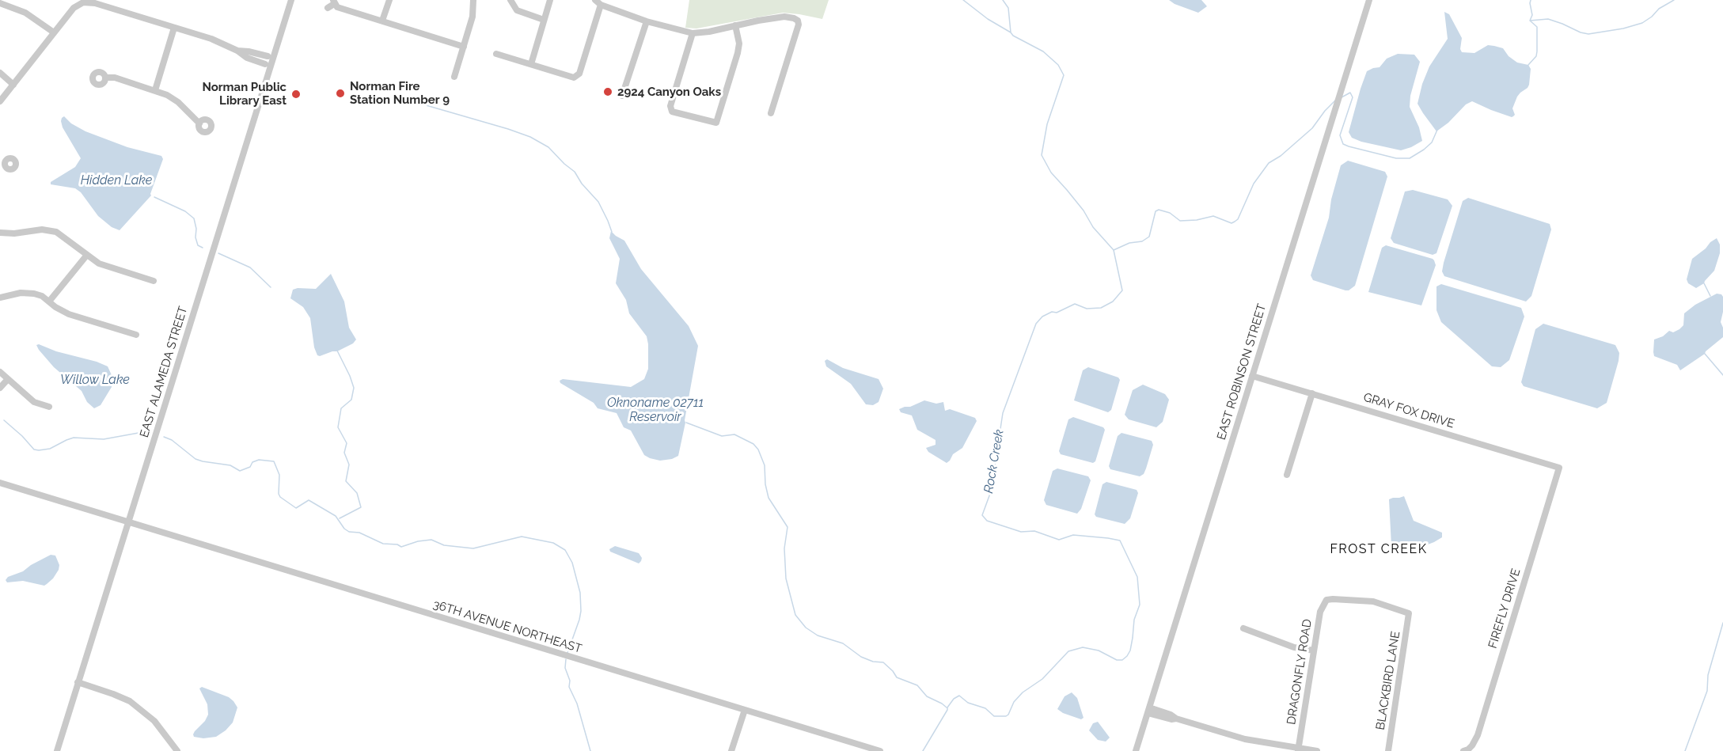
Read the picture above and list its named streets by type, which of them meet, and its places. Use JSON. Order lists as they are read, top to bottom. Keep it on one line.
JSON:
{"streets":{"street":["EAST ALAMEDA STREET","EAST ROBINSON STREET","GRAY FOX DRIVE","FIREFLY DRIVE","36TH AVENUE NORTHEAST","DRAGONFLY ROAD","BLACKBIRD LANE"]},"crossings":[["EAST ALAMEDA STREET","36TH AVENUE NORTHEAST"],["EAST ROBINSON STREET","GRAY FOX DRIVE"],["GRAY FOX DRIVE","FIREFLY DRIVE"],["DRAGONFLY ROAD","BLACKBIRD LANE"]],"districts":["FROST CREEK"],"water":["Hidden Lake","Willow Lake","Oknoname 02711 Reservoir","Rock Creek"],"places":["2924 Canyon Oaks","Norman Fire Station Number 9","Norman Public Library East"]}
